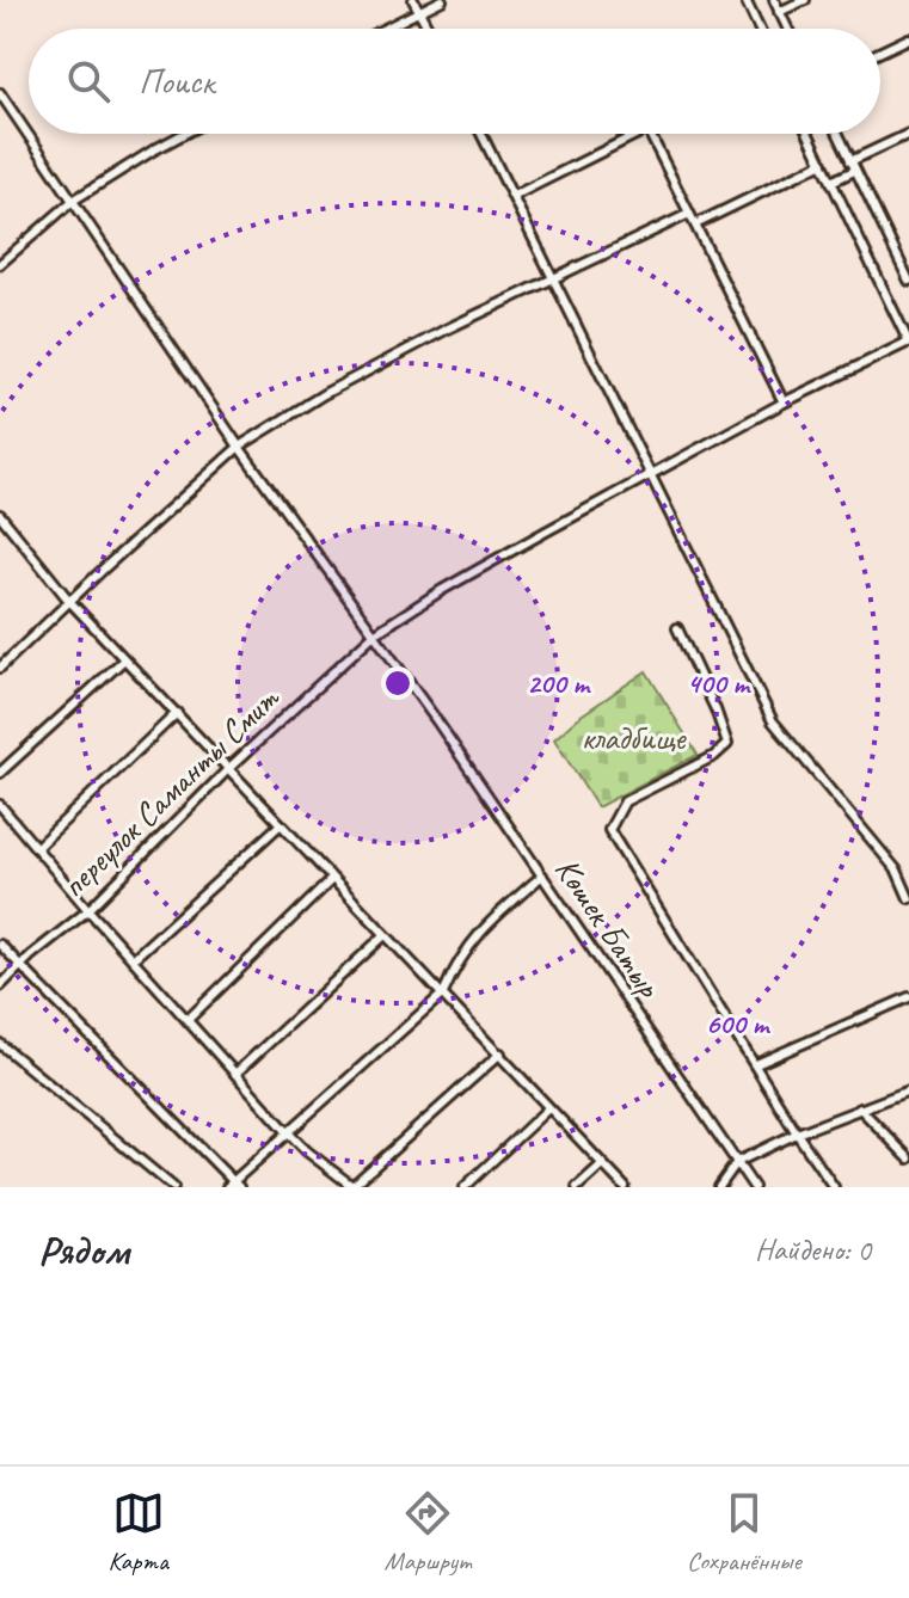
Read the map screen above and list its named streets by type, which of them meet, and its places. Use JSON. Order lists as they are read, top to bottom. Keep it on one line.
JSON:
{"streets":{"street":["переулок Саманты Смит","Көшек Батыр"]},"crossings":[["переулок Саманты Смит","Көшек Батыр"]],"parks":["кладбище"],"page":{"search":"Поиск","heading":["Рядом","Найдено: 0"],"nav":["Карта","Маршрут","Сохранённые"]},"rings":["200 m","400 m","600 m"]}
